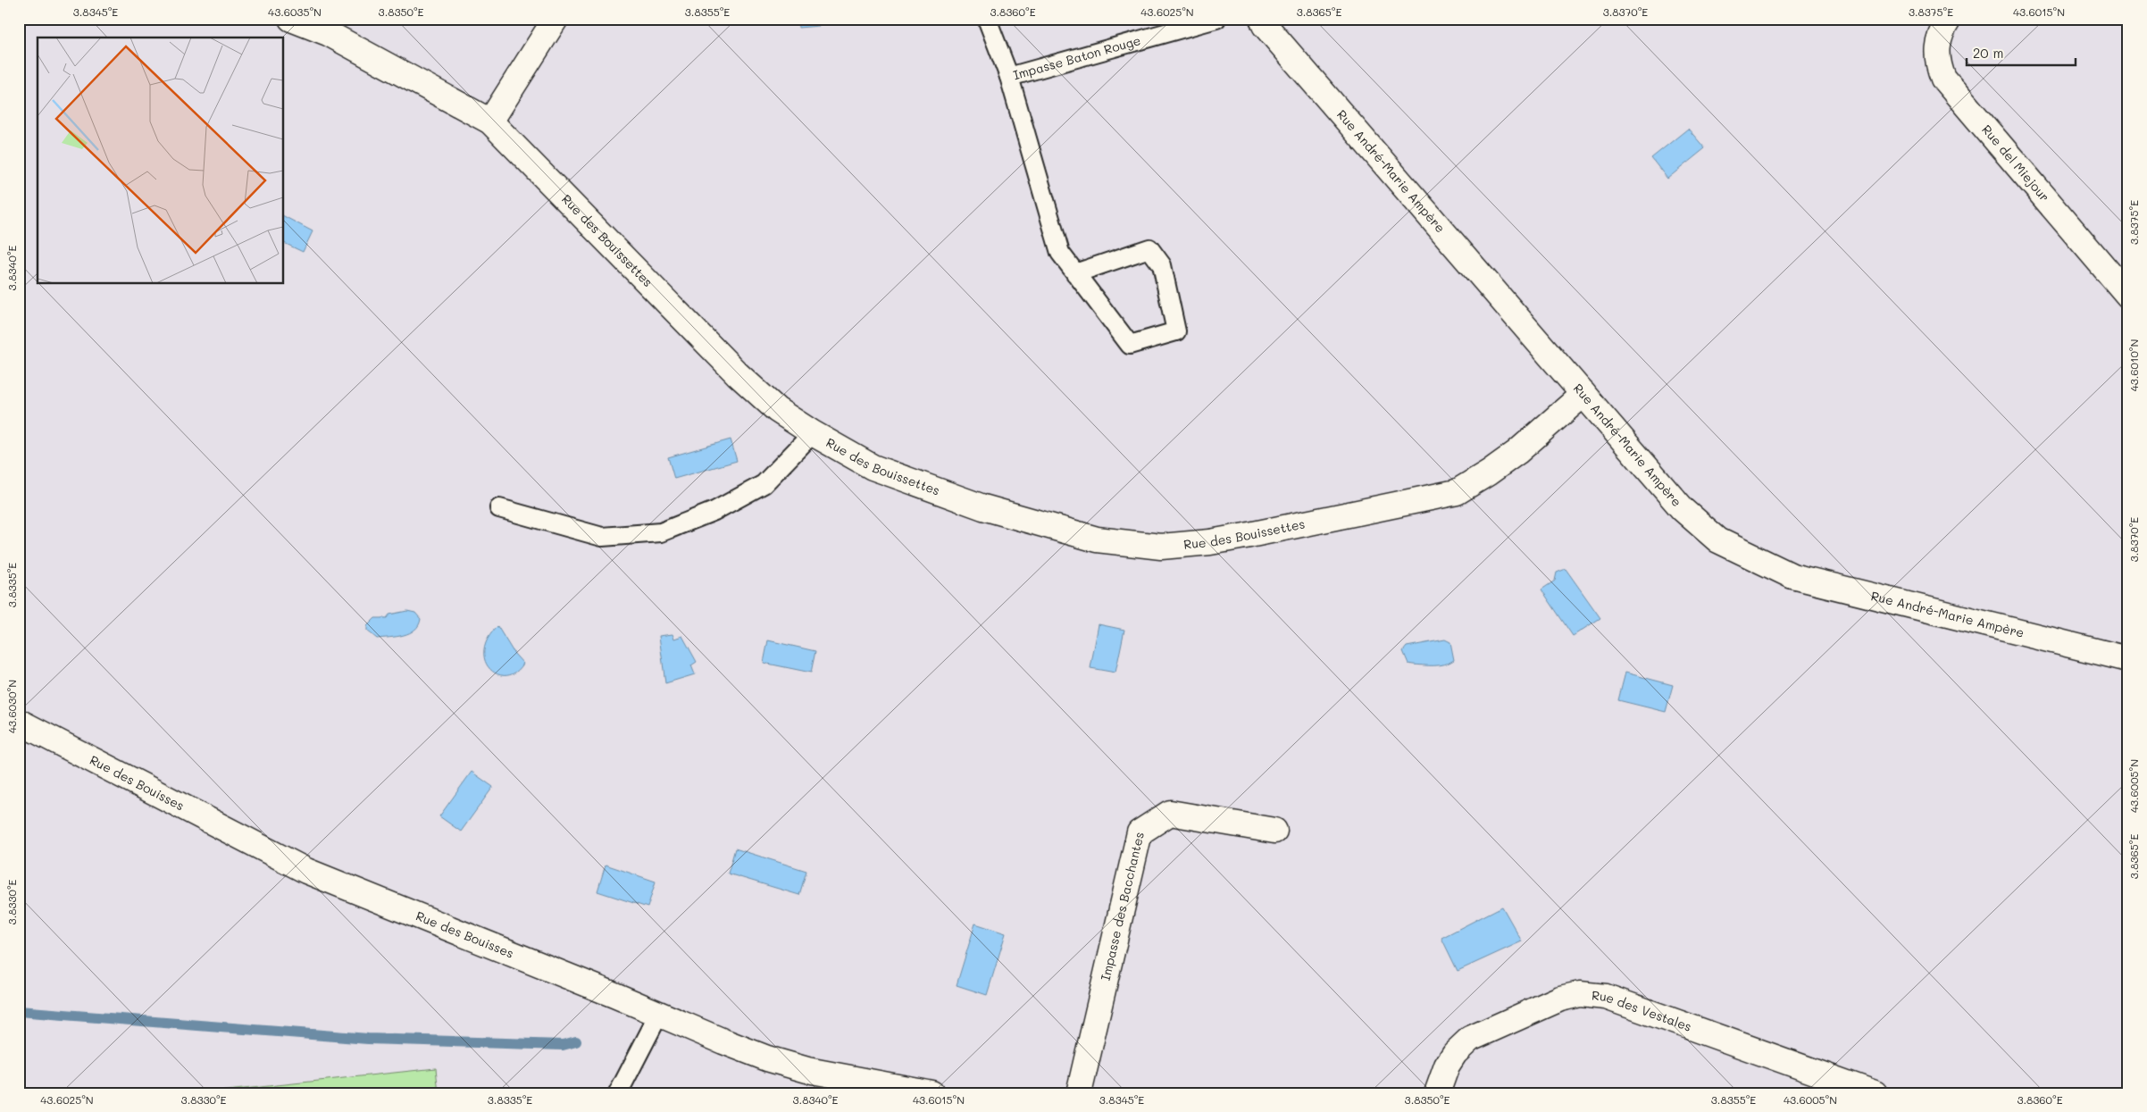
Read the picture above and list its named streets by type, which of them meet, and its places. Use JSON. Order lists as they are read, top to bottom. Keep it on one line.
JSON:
{"streets":{"street":["Rue del Miejour","Rue André-Marie Ampère","Rue des Bouissettes","Rue des Bouisses","Impasse des Bacchantes","Rue des Vestales"],"lane":["Impasse Baton Rouge"]},"crossings":[["Rue André-Marie Ampère","Rue des Bouissettes"]],"scale_bar":"20 m","coordinates":["3.8345°E","43.6035°N","3.8350°E","3.8355°E","3.8360°E","43.6025°N","3.8365°E","3.8370°E","3.8375°E","43.6015°N","3.8340°E","43.6010°N","3.8335°E","43.6030°N","43.6005°N","3.8330°E"]}
